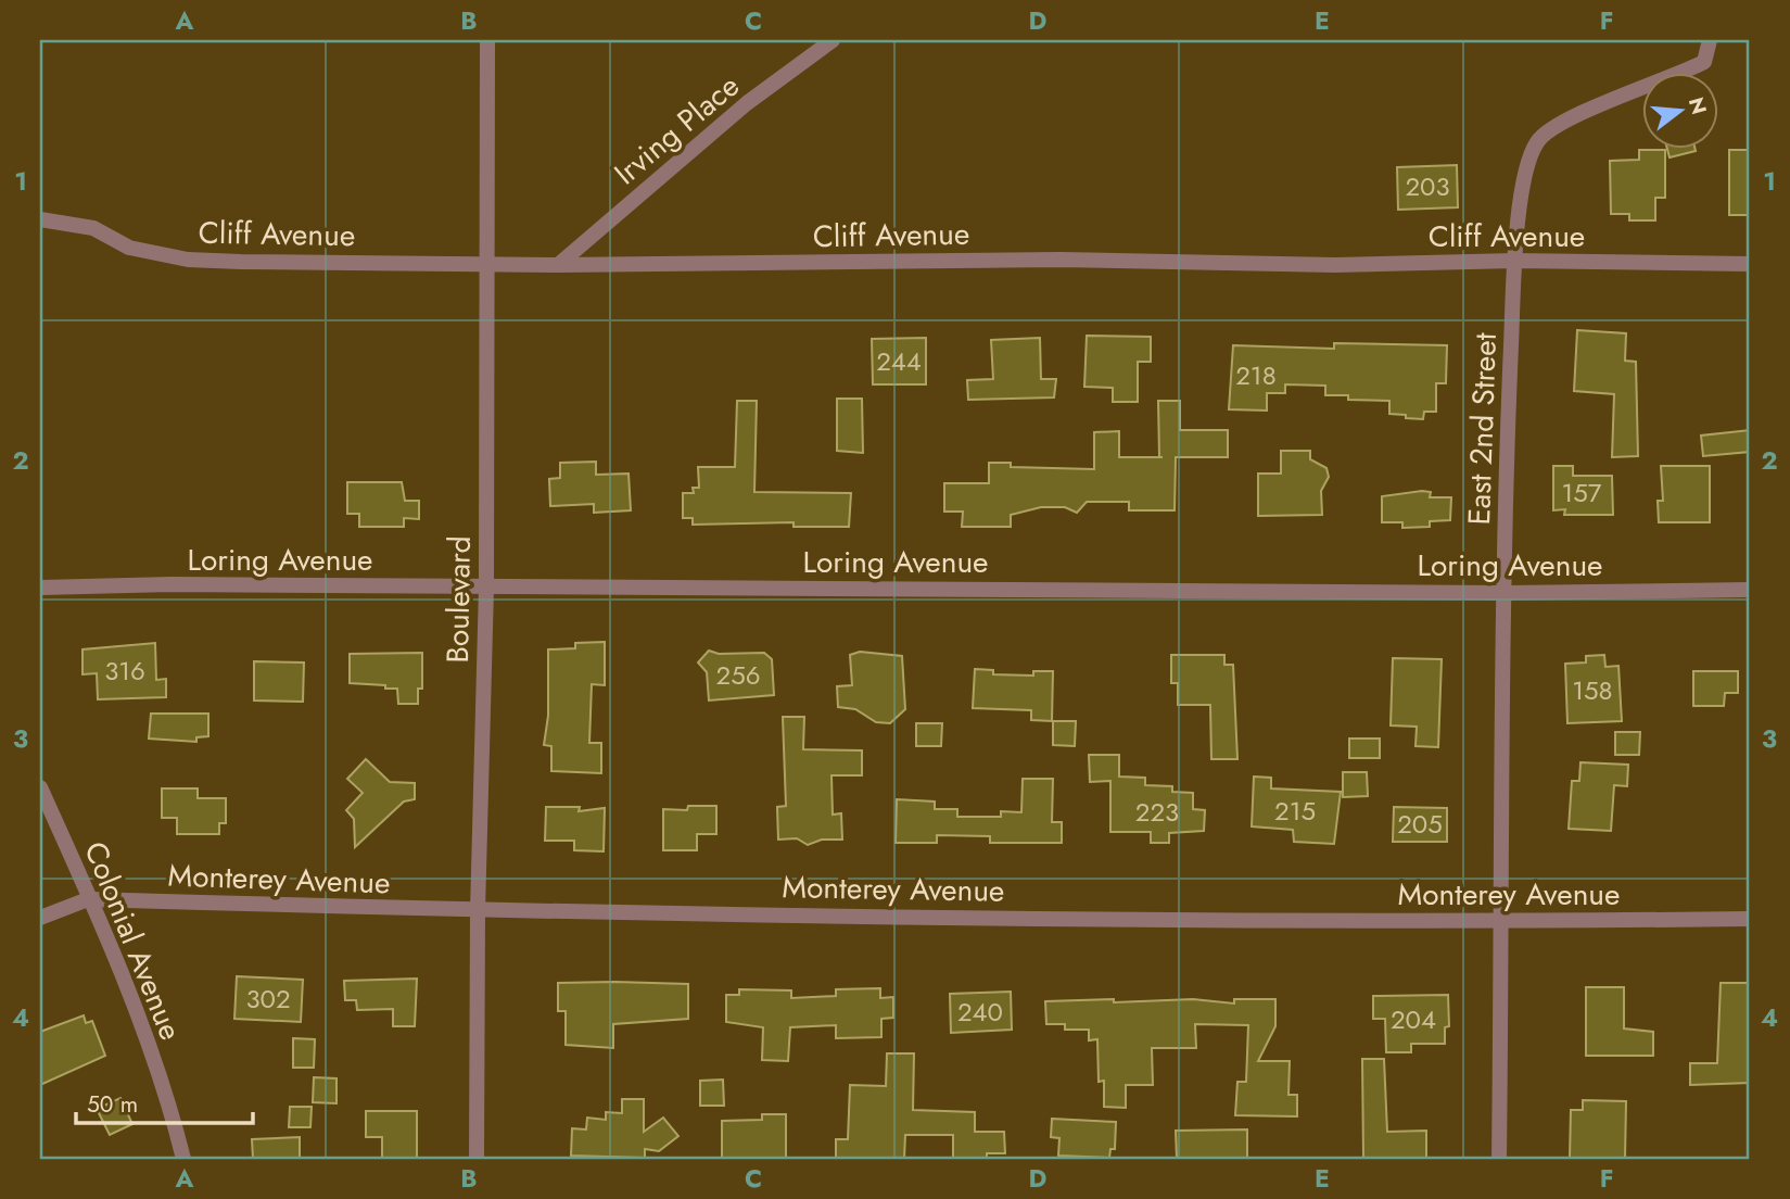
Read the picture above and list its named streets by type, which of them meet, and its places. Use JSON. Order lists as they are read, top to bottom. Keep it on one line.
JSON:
{"streets":{"street":["Irving Place","Cliff Avenue","East 2nd Street","Loring Avenue","Boulevard","Monterey Avenue","Colonial Avenue"]},"crossings":[["Irving Place","Cliff Avenue"],["Cliff Avenue","East 2nd Street"],["Cliff Avenue","Boulevard"],["East 2nd Street","Loring Avenue"],["East 2nd Street","Monterey Avenue"],["Loring Avenue","Boulevard"],["Boulevard","Monterey Avenue"],["Monterey Avenue","Colonial Avenue"]],"house_numbers":["203","244","218","157","316","256","158","215","223","205","302","240","204"],"scale_bar":"50 m","north":"right","grid":{"columns":["A","B","C","D","E","F"],"rows":["1","2","3","4"]}}
